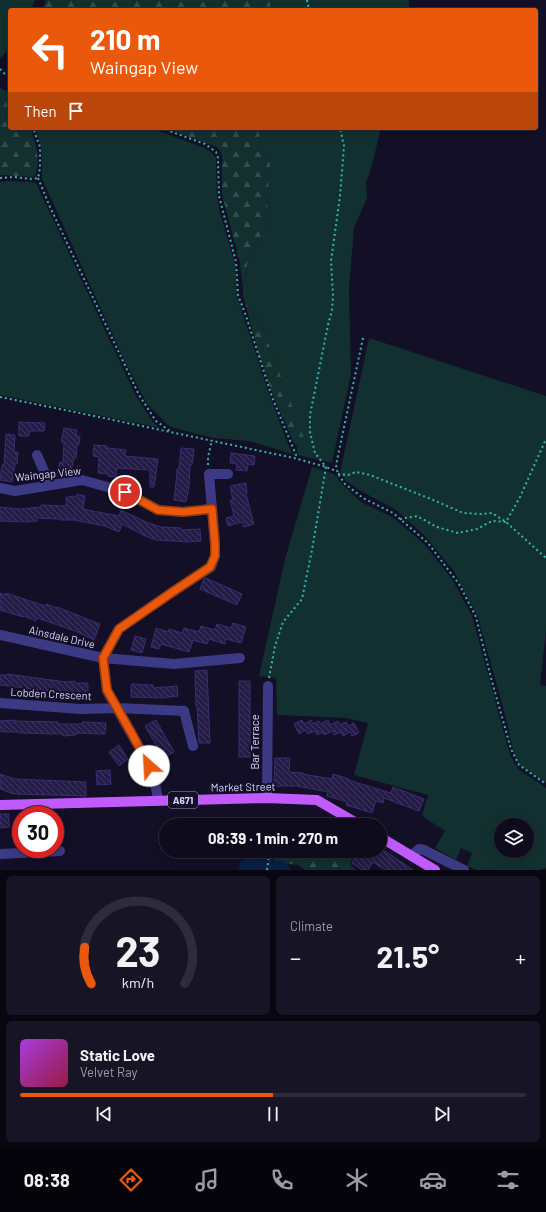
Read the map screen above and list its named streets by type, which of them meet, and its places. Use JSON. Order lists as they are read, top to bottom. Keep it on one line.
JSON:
{"streets":{"main road":["Market Street","A671"],"street":["Waingap View","Ainsdale Drive","Lobden Crescent","Bar Terrace"]},"crossings":[["Bar Terrace","Market Street"]],"page":{"turn":["210 m","Waingap View"],"then":"Then","limit":"30","trip":"08:39 · 1 min · 270 m","tile":"Climate","heat":["−","21.5°","+"],"song":["Static Love","Velvet Ray"],"tabs":"08:38","gauge":["23","km/h"]}}
